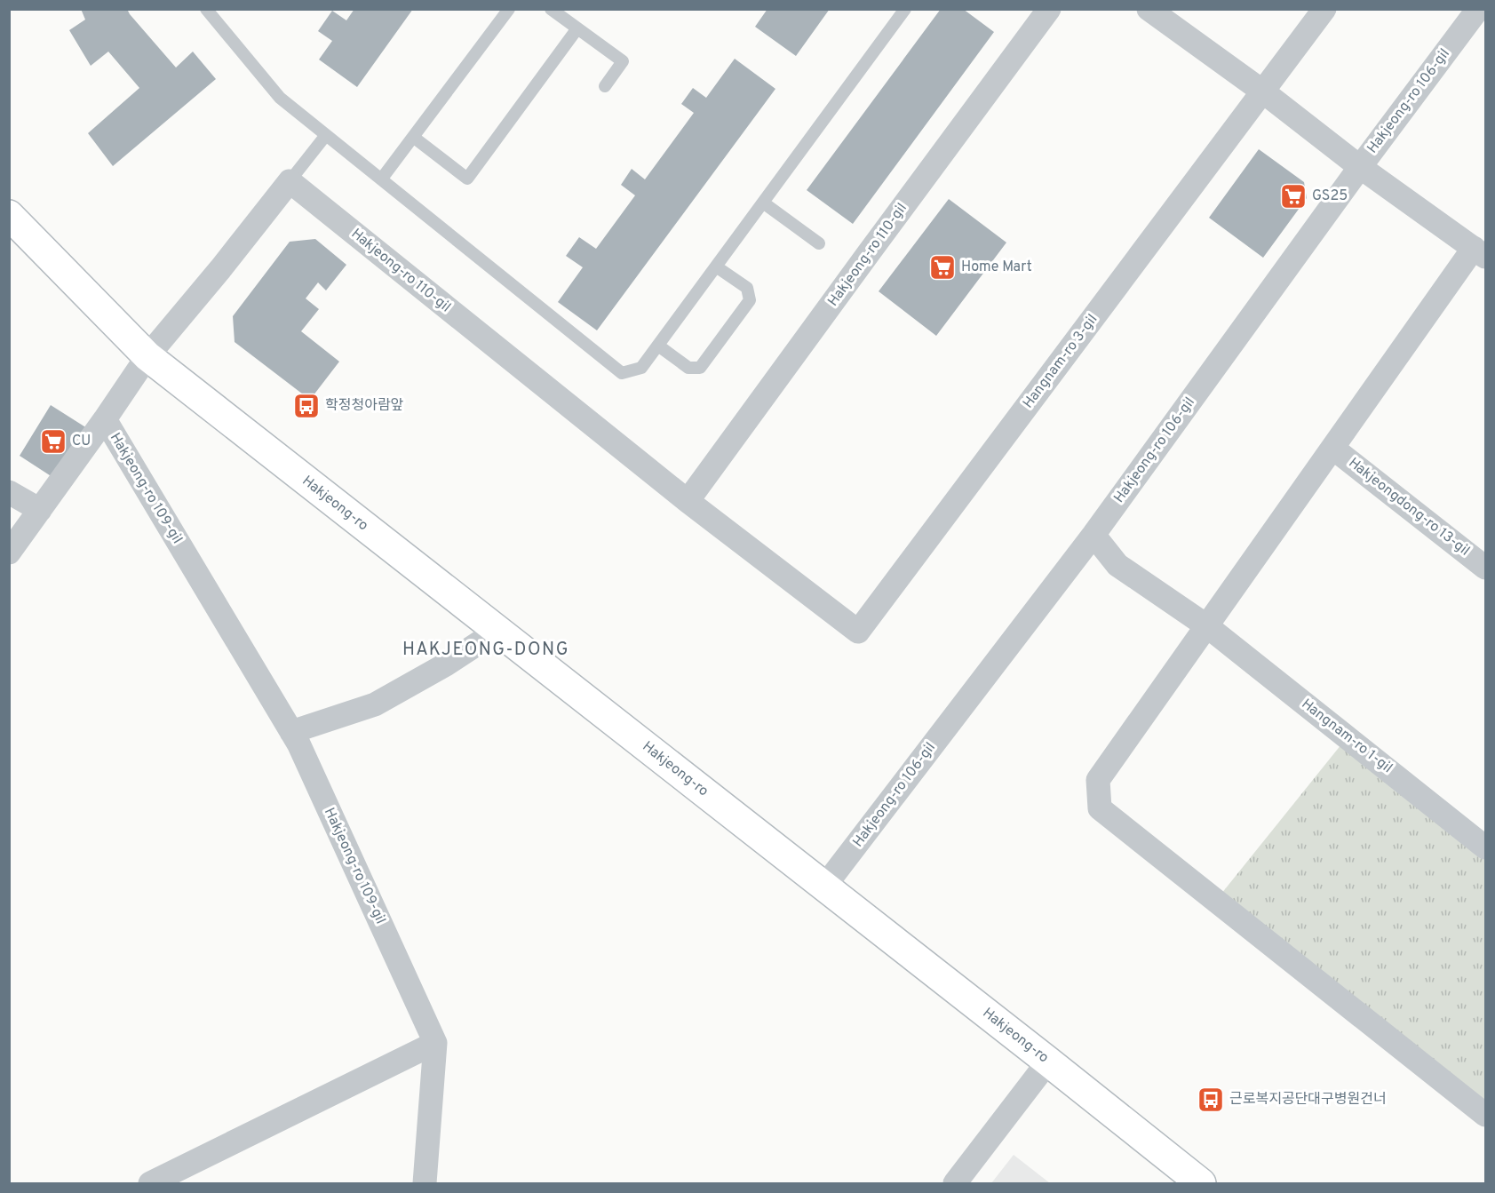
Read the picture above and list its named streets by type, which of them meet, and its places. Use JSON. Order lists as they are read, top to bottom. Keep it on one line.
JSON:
{"streets":{"main road":["Hakjeong-ro"],"street":["Hakjeong-ro 106-gil","Hakjeong-ro 110-gil","Hangnam-ro 3-gil","Hakjeong-ro 109-gil","Hakjeongdong-ro 13-gil","Hangnam-ro 1-gil"]},"crossings":[["Hakjeong-ro 106-gil","Hakjeong-ro"],["Hakjeong-ro 106-gil","Hangnam-ro 1-gil"],["Hakjeong-ro 110-gil","Hangnam-ro 3-gil"]],"districts":["HAKJEONG-DONG"],"places":{"supermarket":["GS25","Home Mart","CU"],"bus stop":["학정청아람앞","근로복지공단대구병원건너"]}}
